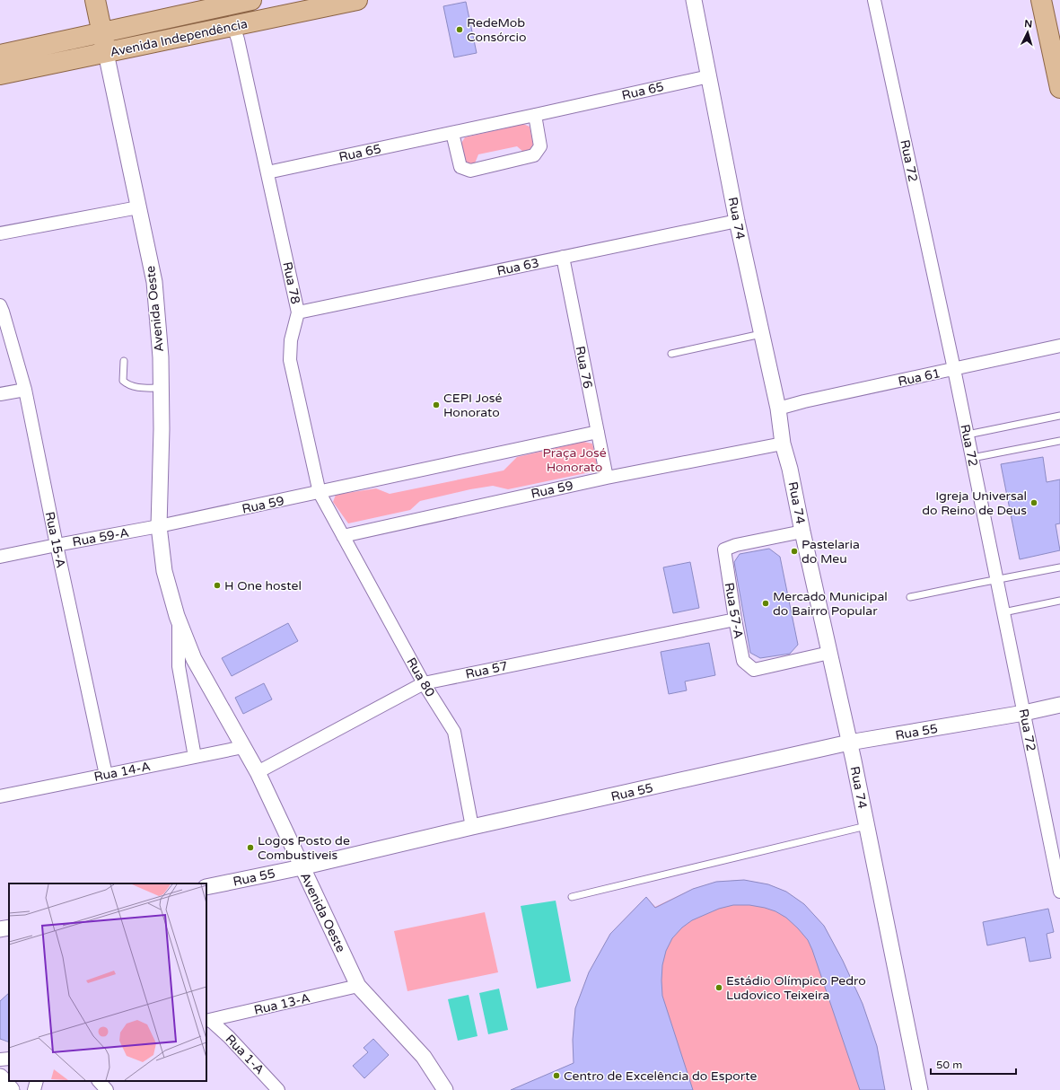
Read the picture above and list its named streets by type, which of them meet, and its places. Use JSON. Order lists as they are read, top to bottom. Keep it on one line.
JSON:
{"streets":{"main road":["Avenida Independência","Avenida Oeste"],"street":["Rua 65","Rua 72","Rua 74","Rua 63","Rua 78","Rua 76","Rua 61","Rua 59","Rua 59-A","Rua 15-A","Rua 57-A","Rua 57","Rua 80","Rua 55","Rua 14-A","Rua 13-A","Rua 1-A"]},"crossings":[["Avenida Independência","Rua 78"],["Avenida Independência","Avenida Oeste"],["Rua 65","Rua 74"],["Rua 65","Rua 78"],["Rua 72","Rua 61"],["Rua 72","Rua 55"],["Rua 74","Rua 63"],["Rua 74","Rua 61"],["Rua 74","Rua 59"],["Rua 74","Rua 57-A"],["Rua 74","Rua 55"],["Rua 63","Rua 78"],["Rua 63","Rua 76"],["Rua 78","Rua 59"],["Rua 78","Rua 80"],["Avenida Oeste","Rua 59"],["Avenida Oeste","Rua 59-A"],["Avenida Oeste","Rua 57"],["Avenida Oeste","Rua 55"],["Avenida Oeste","Rua 14-A"],["Avenida Oeste","Rua 13-A"],["Rua 76","Rua 59"],["Rua 59","Rua 59-A"],["Rua 59","Rua 80"],["Rua 59-A","Rua 15-A"],["Rua 15-A","Rua 14-A"],["Rua 57-A","Rua 57"],["Rua 57","Rua 80"],["Rua 80","Rua 55"],["Rua 13-A","Rua 1-A"]],"parks":["Praça José Honorato"],"places":["RedeMob Consórcio","CEPI José Honorato","Igreja Universal do Reino de Deus","Pastelaria do Meu","H One hostel","Mercado Municipal do Bairro Popular","Logos Posto de Combustiveis","Estádio Olímpico Pedro Ludovico Teixeira","Centro de Excelência do Esporte"],"scale_bar":"50 m","north":"top"}
